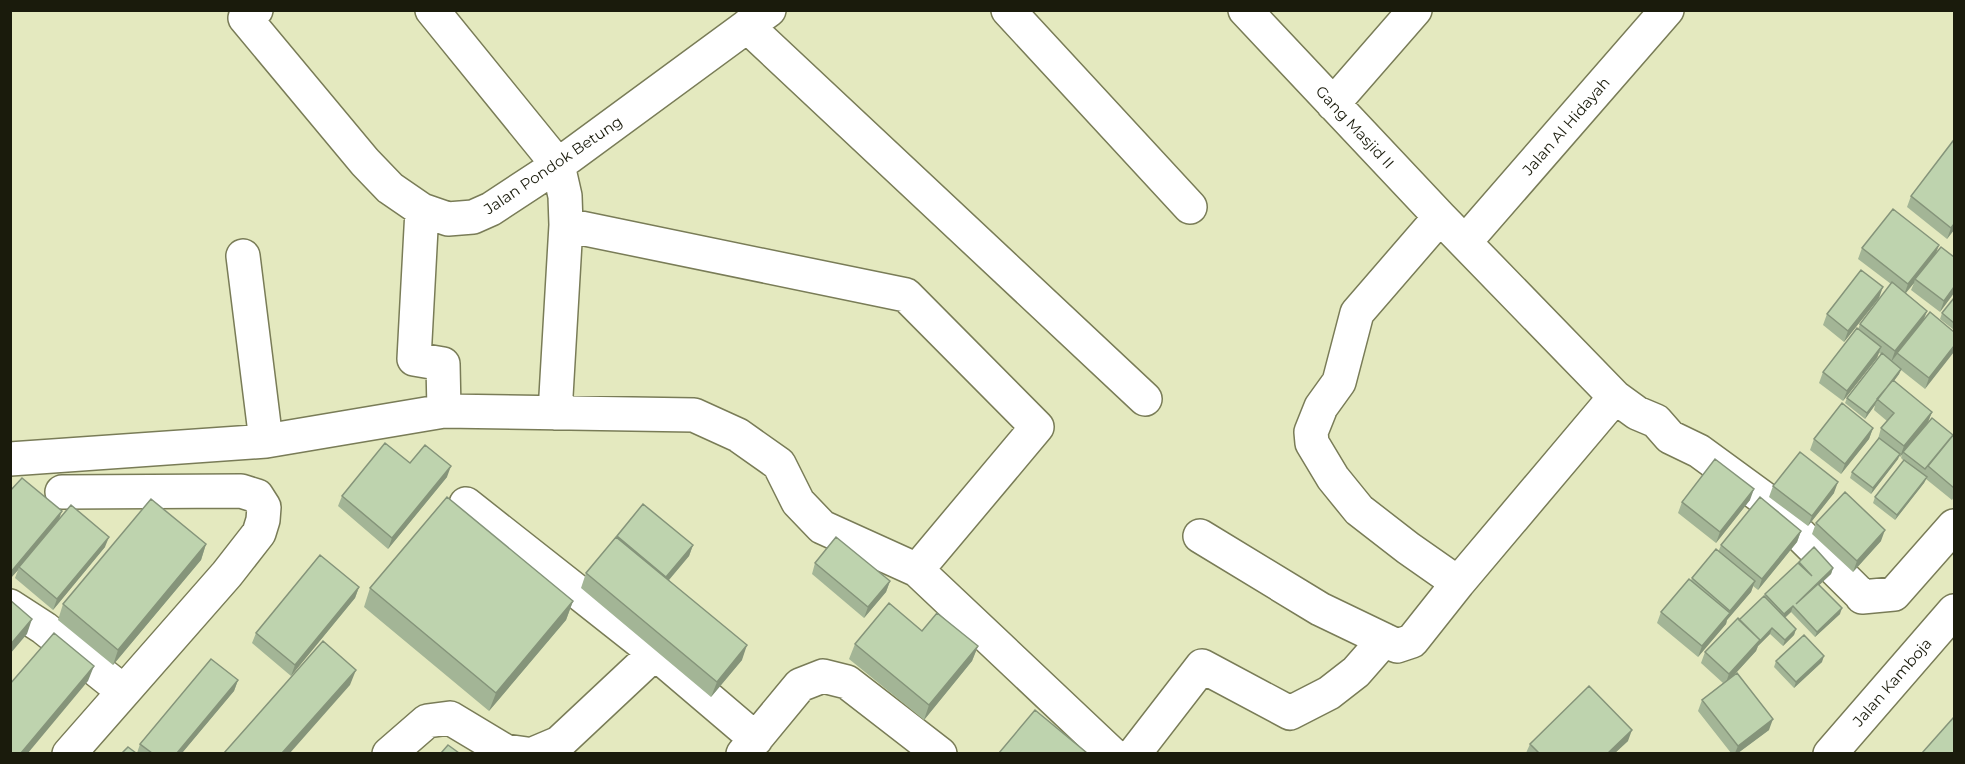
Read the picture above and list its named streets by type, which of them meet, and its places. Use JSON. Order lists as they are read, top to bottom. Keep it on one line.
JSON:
{"streets":{"street":["Jalan Al Hidayah","Gang Masjid II","Jalan Pondok Betung","Jalan Kamboja"]},"crossings":[["Jalan Al Hidayah","Gang Masjid II"]]}
